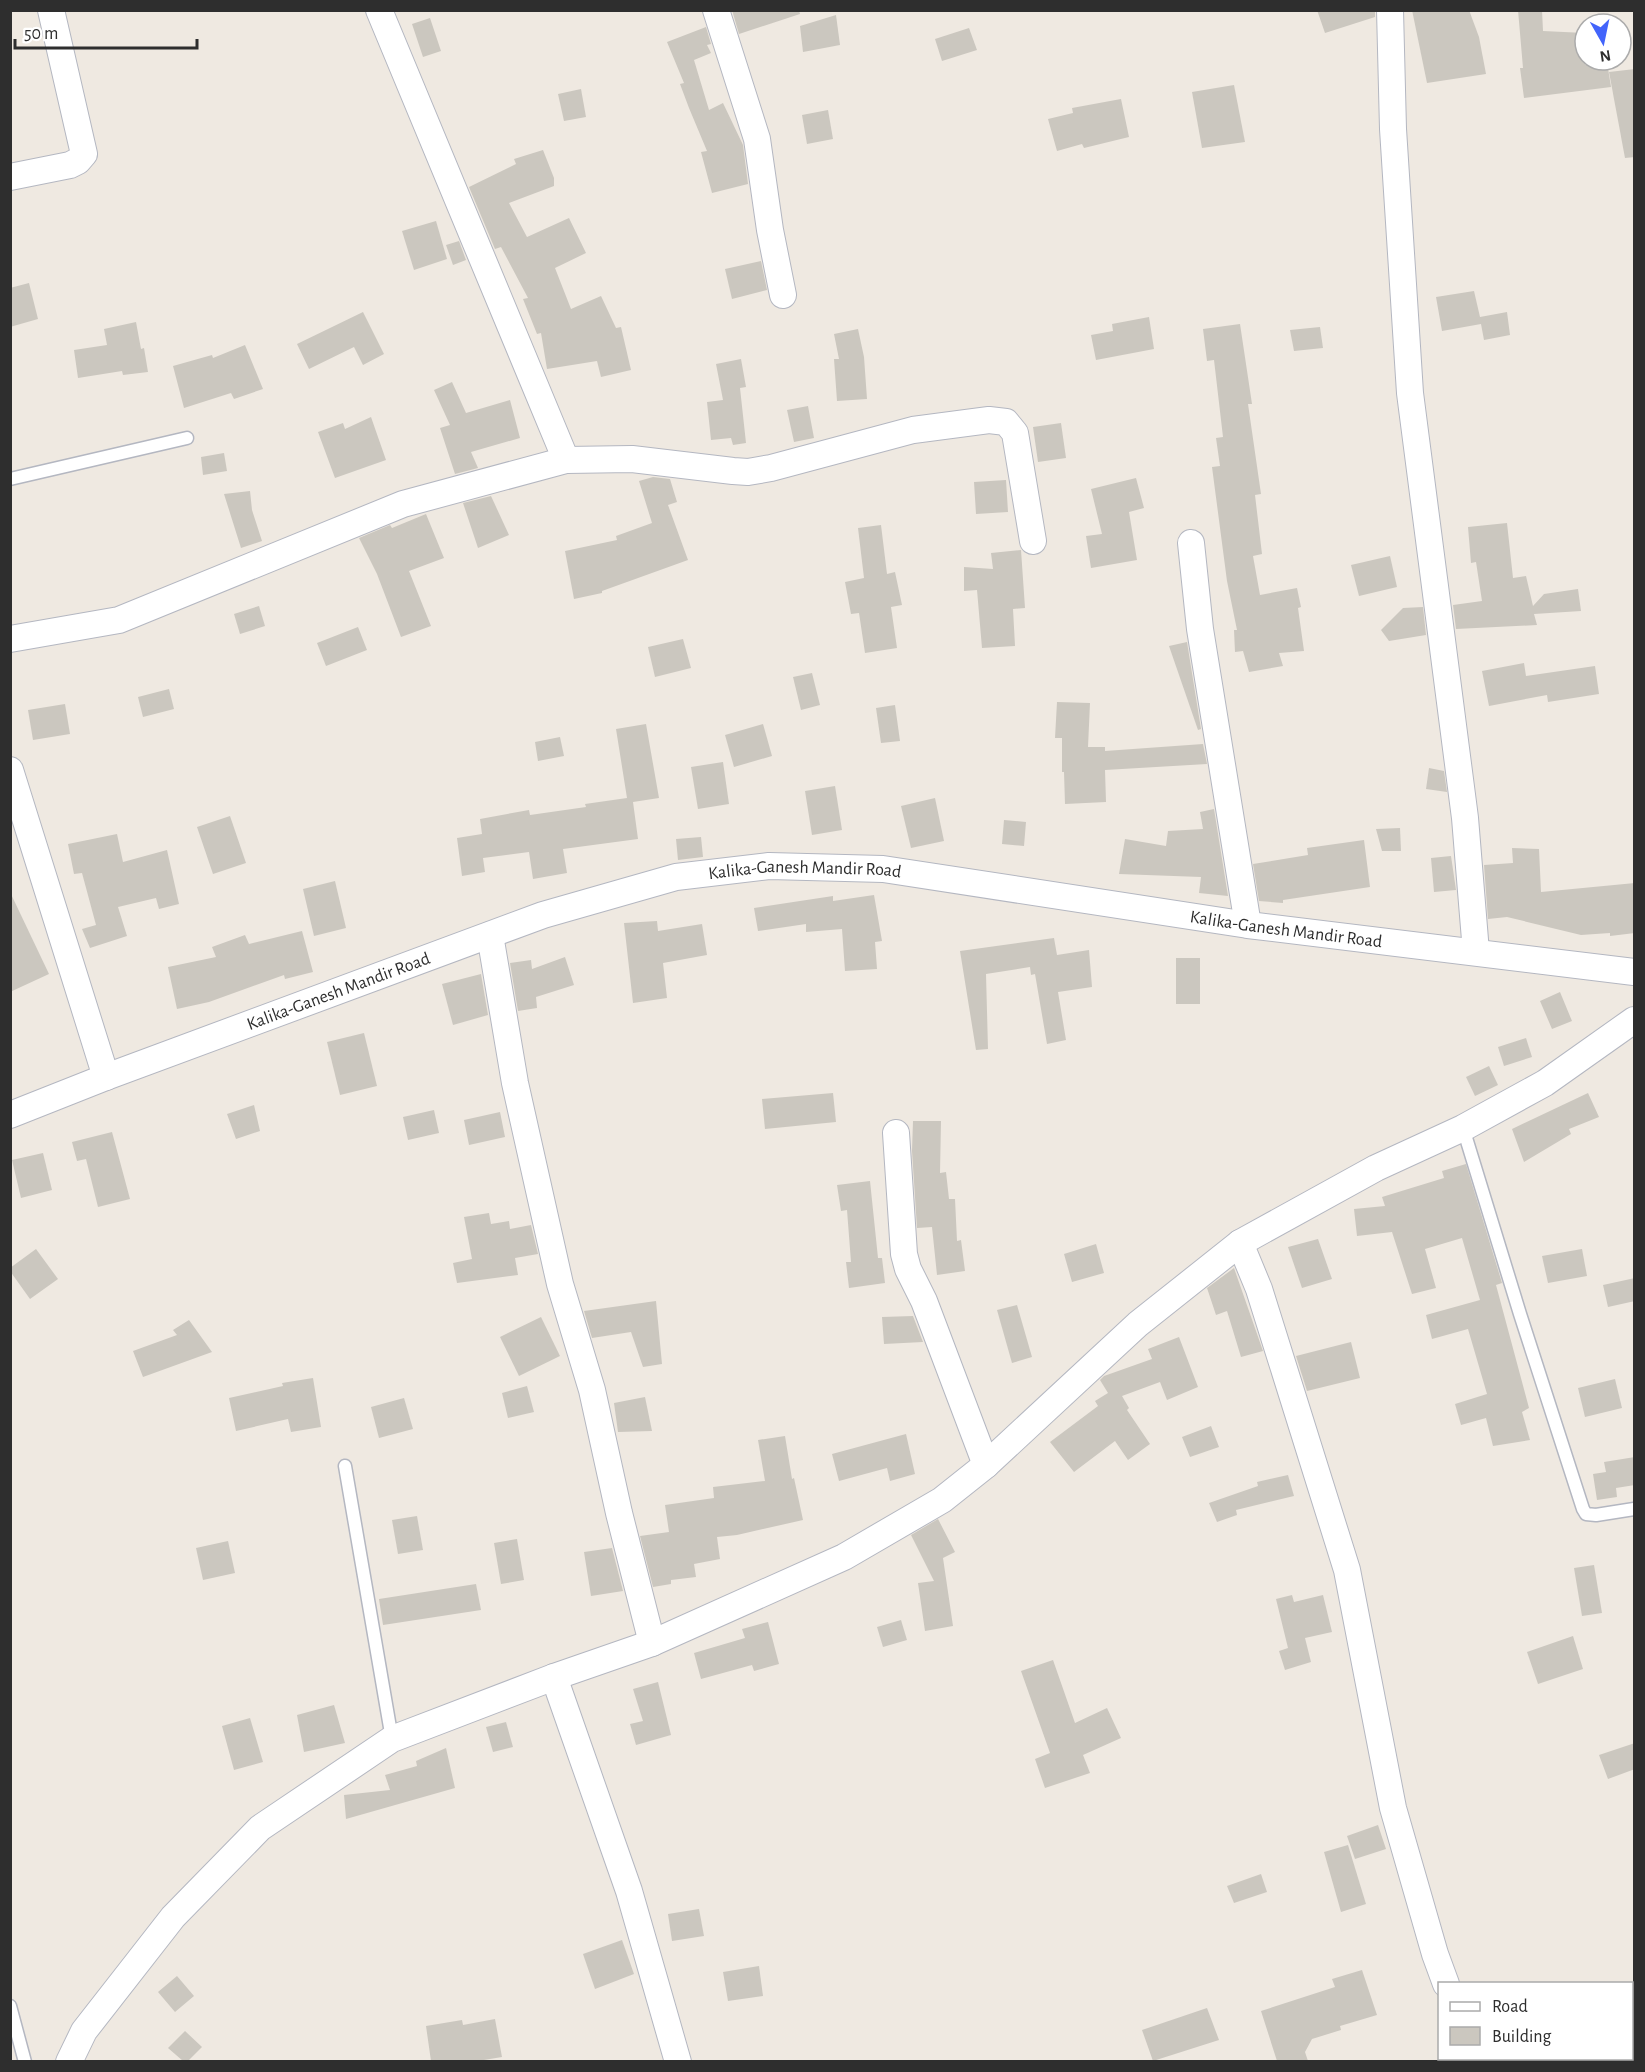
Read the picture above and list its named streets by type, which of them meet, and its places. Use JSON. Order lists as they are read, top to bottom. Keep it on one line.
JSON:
{"streets":{"street":["Kalika-Ganesh Mandir Road"]},"legend":["Road","Building"],"scale_bar":"50 m","north":"bottom"}
